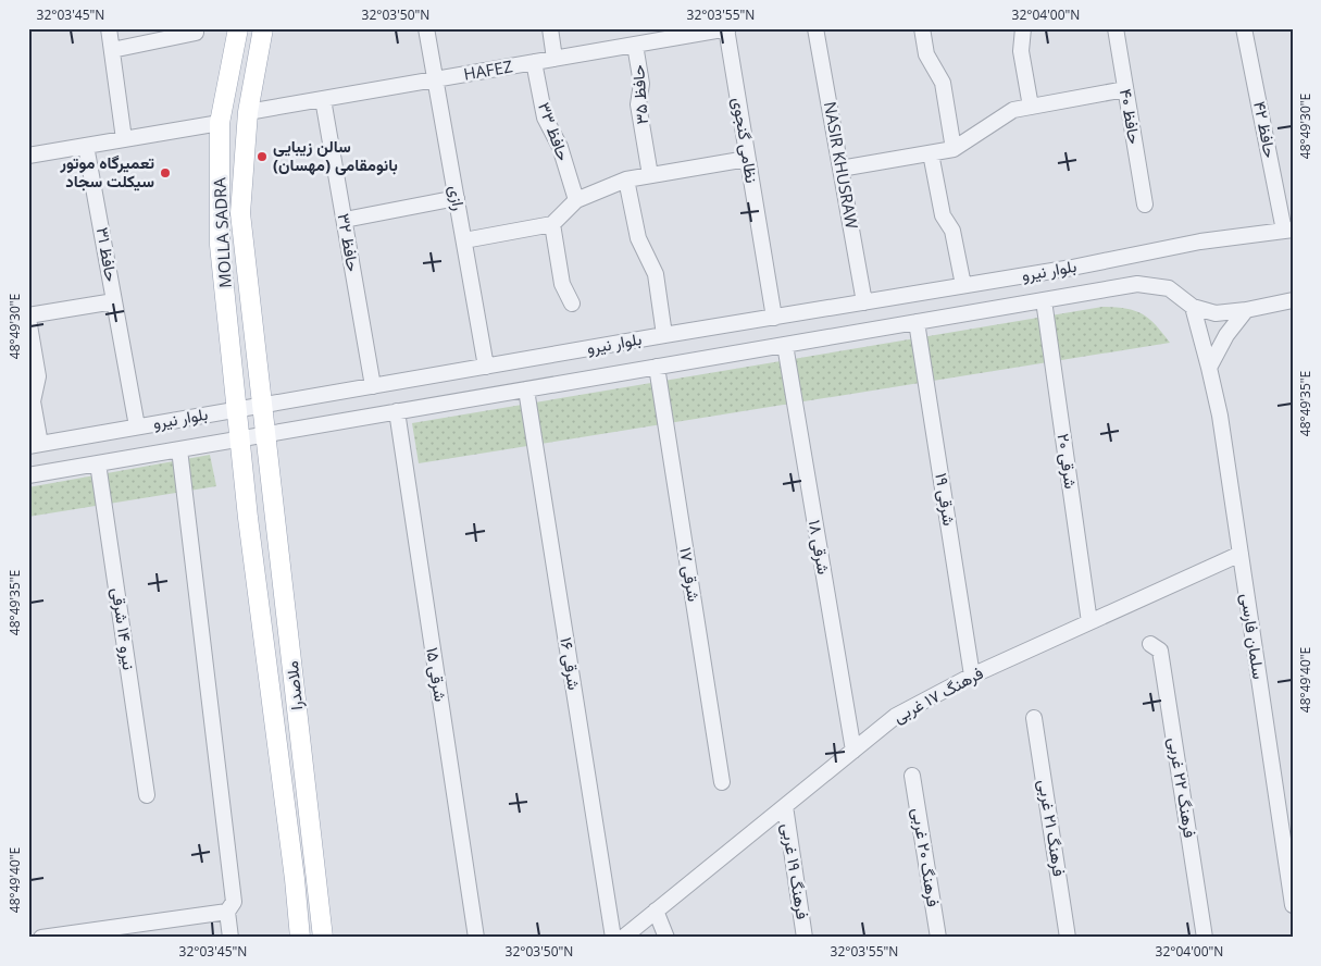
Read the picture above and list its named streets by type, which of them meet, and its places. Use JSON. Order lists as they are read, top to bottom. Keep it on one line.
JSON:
{"streets":{"main road":["MOLLA SADRA","ملاصدرا"],"street":["HAFEZ","حافظ ۳۵","حافظ ۴۰","حافظ ۴۲","حافظ ۳۳","نظامی گنجوی","NASIR KHUSRAW","رازی","حافظ ۳۲","حافظ ۳۱","بلوار نیرو","۲۰ شرقی","۱۹ شرقی","۱۸ شرقی","۱۷ شرقی","نیرو ۱۴ شرقی","سلمان فارسی","۱۶ شرقی","۱۵ شرقی","فرهنگ ۱۷ غربی","فرهنگ ۲۲ غربی","فرهنگ ۲۱ غربی","فرهنگ ۲۰ غربی","فرهنگ ۱۹ غربی"]},"crossings":[["HAFEZ","حافظ ۳۵"],["HAFEZ","حافظ ۳۳"],["HAFEZ","نظامی گنجوی"],["HAFEZ","رازی"],["HAFEZ","MOLLA SADRA"],["HAFEZ","حافظ ۳۲"],["حافظ ۴۲","بلوار نیرو"],["نظامی گنجوی","بلوار نیرو"],["NASIR KHUSRAW","بلوار نیرو"],["رازی","بلوار نیرو"],["MOLLA SADRA","بلوار نیرو"],["MOLLA SADRA","ملاصدرا"],["حافظ ۳۲","بلوار نیرو"],["حافظ ۳۱","بلوار نیرو"],["بلوار نیرو","۲۰ شرقی"],["بلوار نیرو","۱۹ شرقی"],["بلوار نیرو","۱۸ شرقی"],["بلوار نیرو","۱۷ شرقی"],["بلوار نیرو","نیرو ۱۴ شرقی"],["بلوار نیرو","سلمان فارسی"],["بلوار نیرو","۱۶ شرقی"],["بلوار نیرو","۱۵ شرقی"],["بلوار نیرو","ملاصدرا"],["۲۰ شرقی","فرهنگ ۱۷ غربی"],["۱۹ شرقی","فرهنگ ۱۷ غربی"],["۱۸ شرقی","فرهنگ ۱۷ غربی"],["سلمان فارسی","فرهنگ ۱۷ غربی"],["فرهنگ ۱۷ غربی","فرهنگ ۱۹ غربی"]],"places":["سالن زیبایی بانومقامی (مهسان)","تعمیرگاه موتور سیکلت سجاد"],"coordinates":["32°03'45\"N","32°03'50\"N","32°03'55\"N","32°04'00\"N","48°49'30\"E","48°49'35\"E","48°49'40\"E"]}
